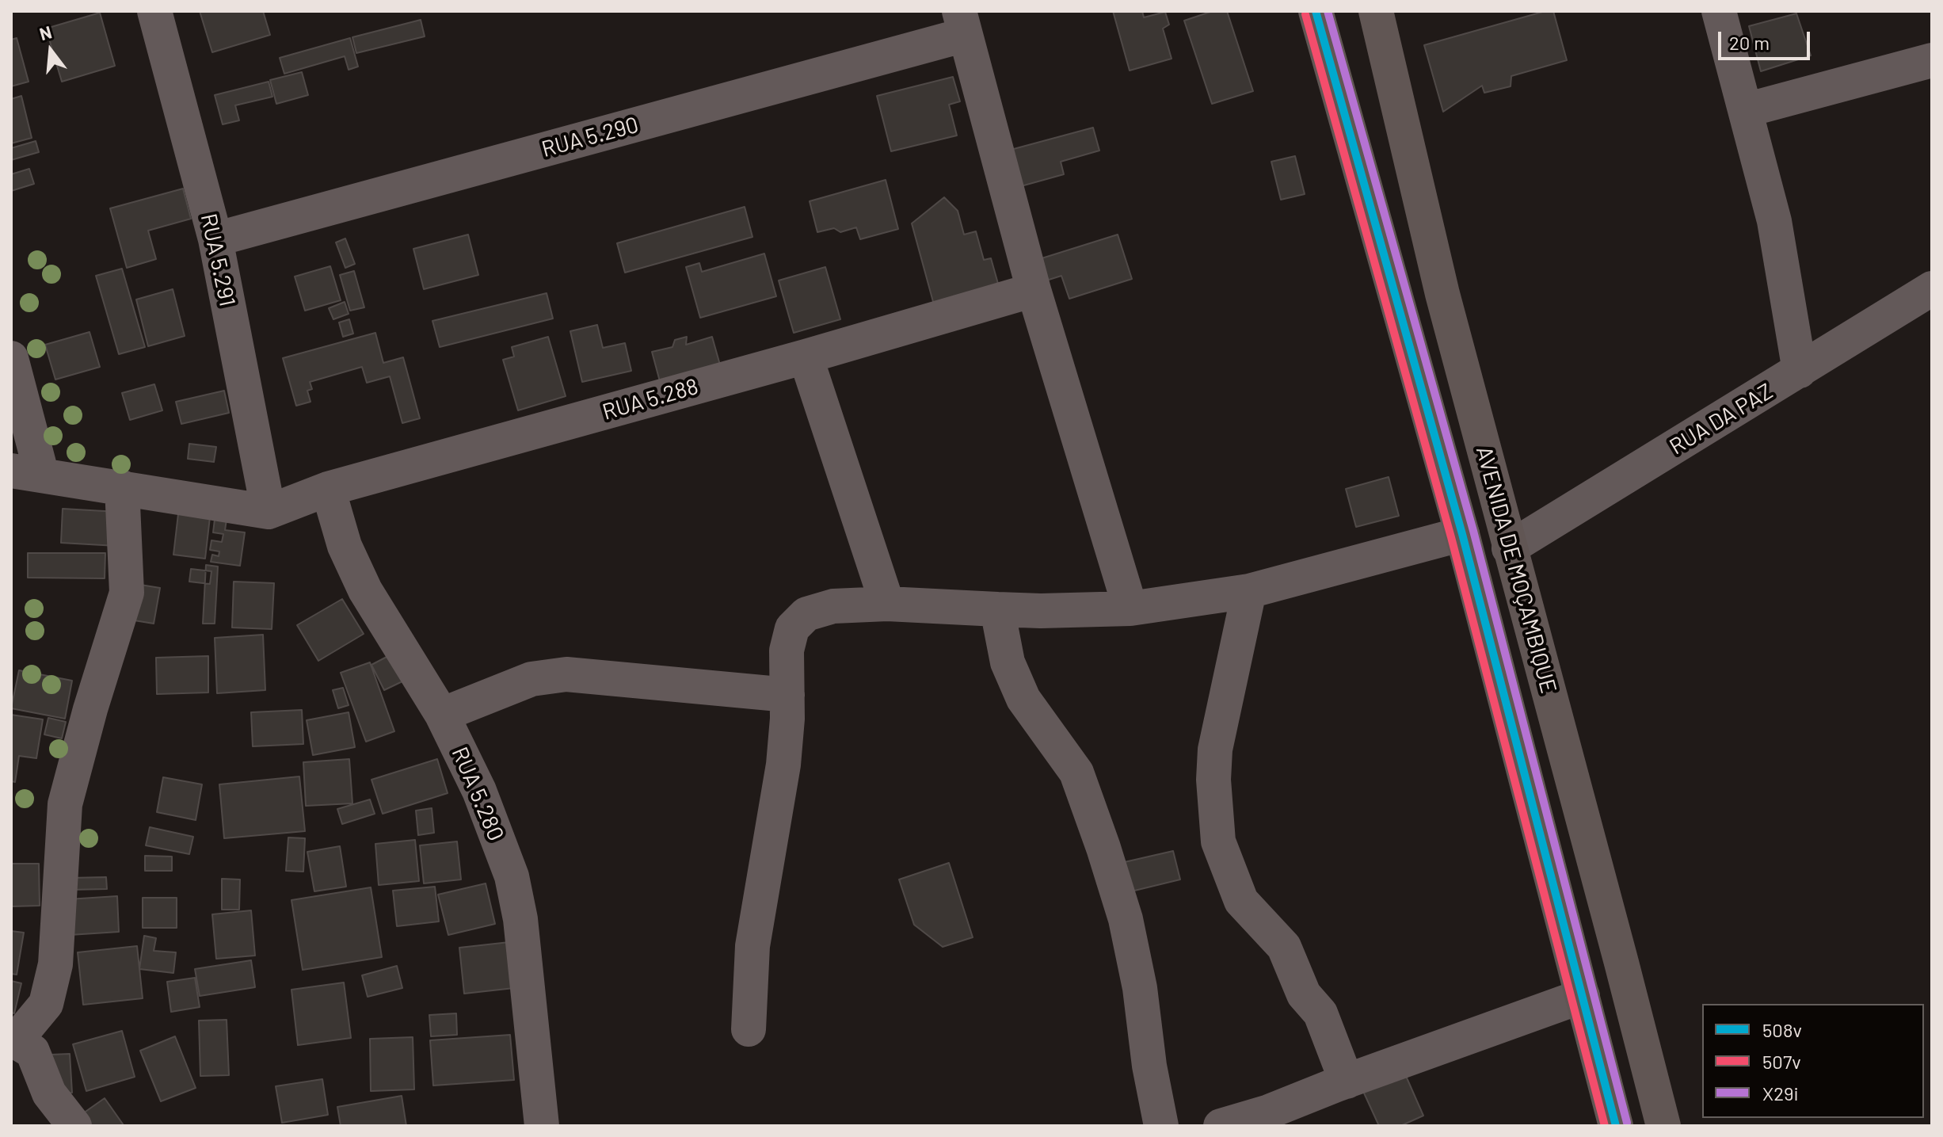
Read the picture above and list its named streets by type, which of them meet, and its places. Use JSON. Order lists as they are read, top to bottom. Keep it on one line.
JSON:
{"streets":{"highway":["AVENIDA DE MOÇAMBIQUE"],"street":["RUA 5.290","RUA 5.291","RUA 5.288","RUA DA PAZ","RUA 5.280"]},"crossings":[["RUA 5.290","RUA 5.291"],["RUA 5.291","RUA 5.288"],["RUA 5.288","RUA 5.280"],["RUA DA PAZ","AVENIDA DE MOÇAMBIQUE"]],"lines":["transit line 508v","transit line X29i","transit line 507v"],"legend":["508v","507v","X29i"],"scale_bar":"20 m","north":"top"}
